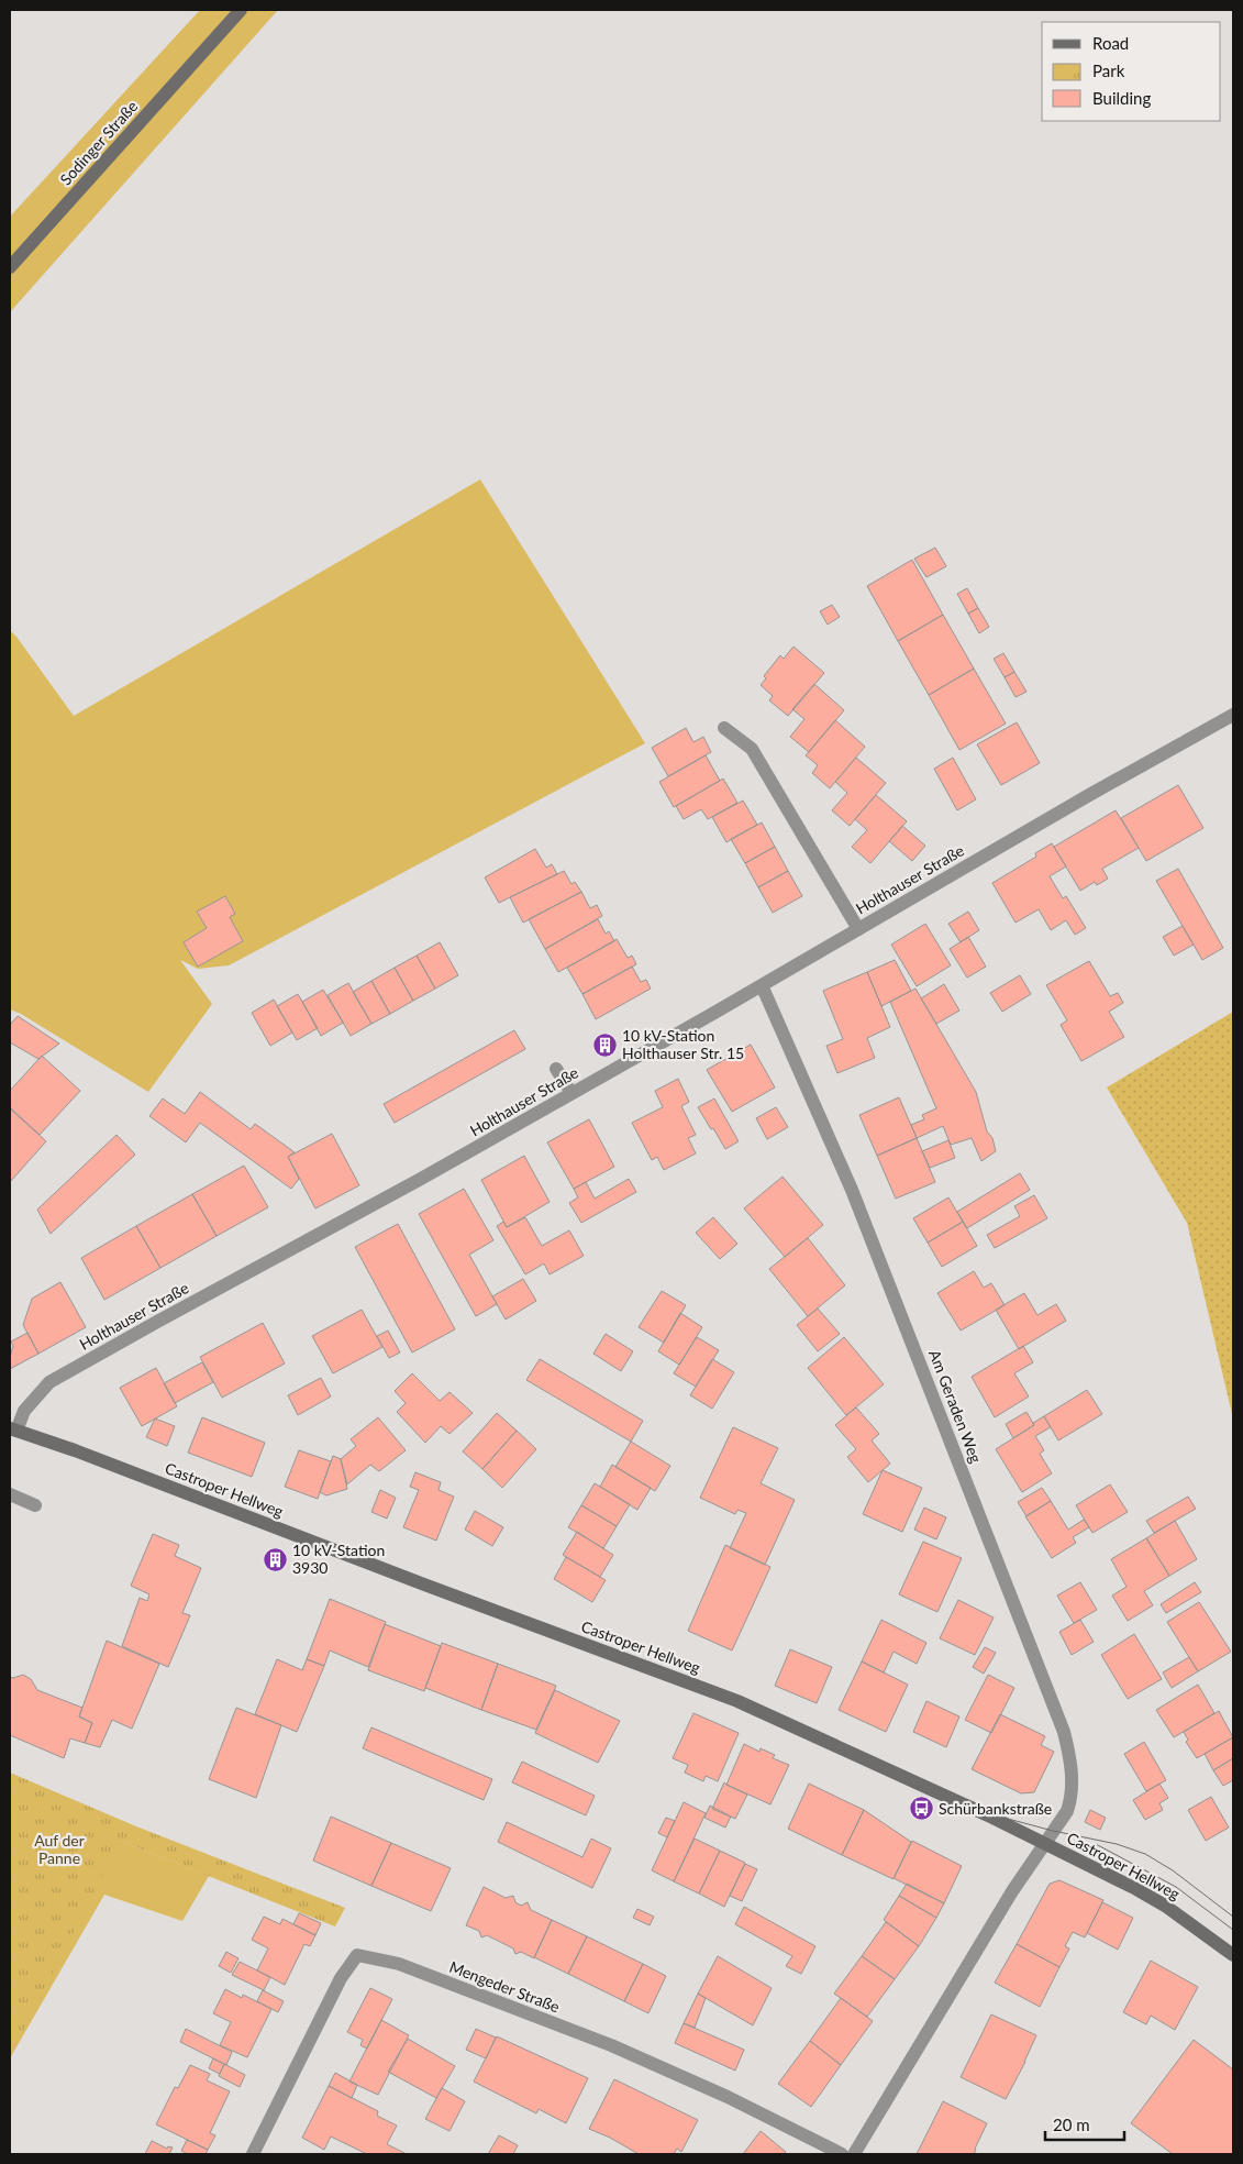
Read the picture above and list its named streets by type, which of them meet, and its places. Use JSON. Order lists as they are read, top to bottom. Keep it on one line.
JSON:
{"streets":{"main road":["Sodinger Straße","Castroper Hellweg"],"street":["Holthauser Straße","Am Geraden Weg","Mengeder Straße"]},"crossings":[["Holthauser Straße","Am Geraden Weg"],["Holthauser Straße","Castroper Hellweg"],["Am Geraden Weg","Castroper Hellweg"]],"parks":["Auf der Panne"],"places":{"building":["10 kV-Station Holthauser Str. 15","10 kV-Station 3930"],"bus stop":["Schürbankstraße"]},"legend":["Road","Park","Building"],"scale_bar":"20 m"}
